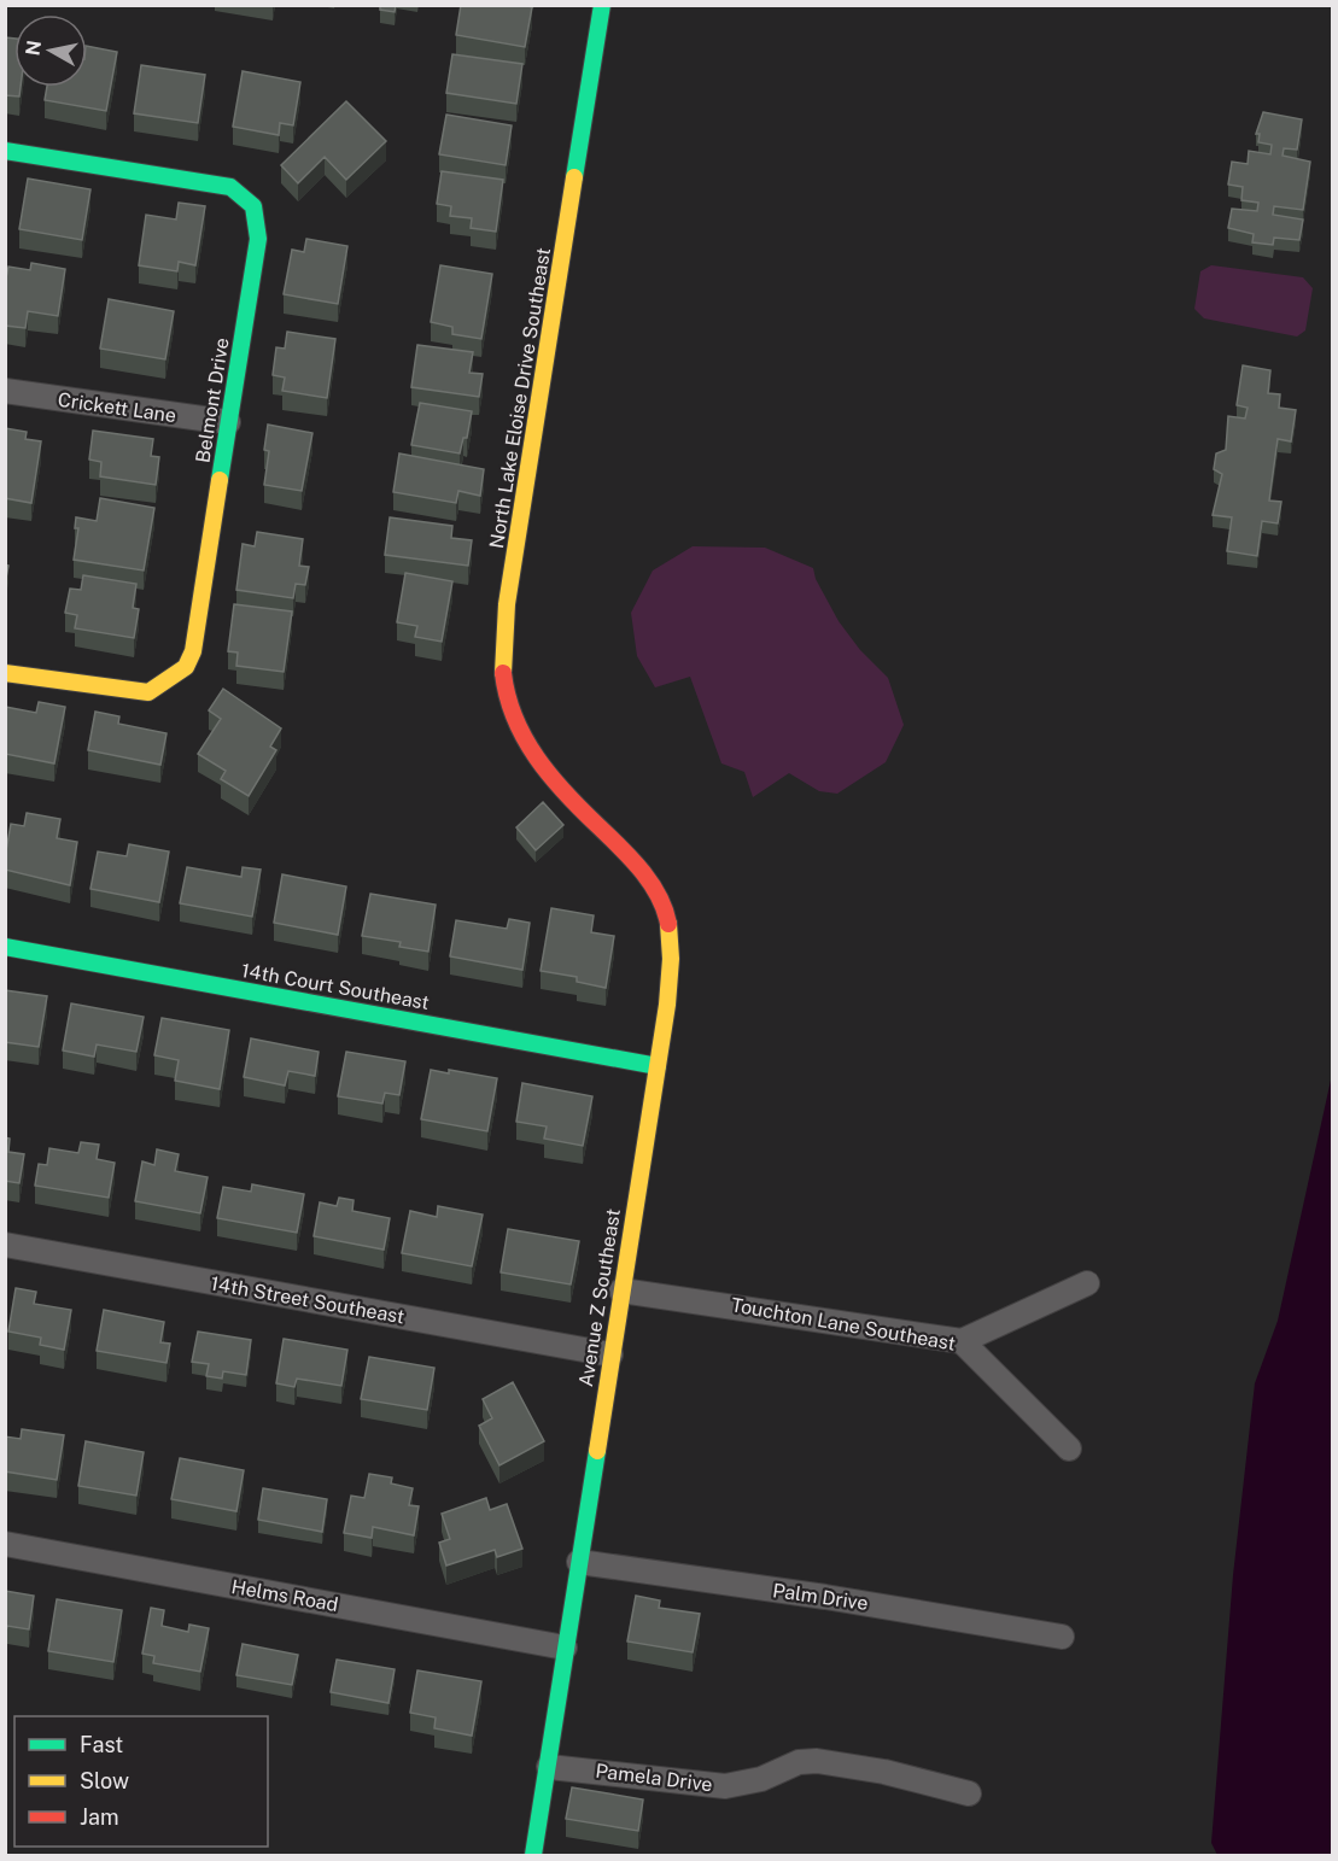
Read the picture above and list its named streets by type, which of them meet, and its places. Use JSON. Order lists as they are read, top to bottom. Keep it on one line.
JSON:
{"streets":{"street":["North Lake Eloise Drive Southeast","Belmont Drive","Crickett Lane","14th Court Southeast","Avenue Z Southeast","14th Street Southeast","Touchton Lane Southeast","Helms Road","Palm Drive","Pamela Drive"]},"crossings":[["North Lake Eloise Drive Southeast","Avenue Z Southeast"],["Belmont Drive","Crickett Lane"],["14th Court Southeast","Avenue Z Southeast"],["Avenue Z Southeast","14th Street Southeast"],["Avenue Z Southeast","Touchton Lane Southeast"],["Avenue Z Southeast","Helms Road"],["Avenue Z Southeast","Palm Drive"],["Avenue Z Southeast","Pamela Drive"]],"legend":["Fast","Slow","Jam"],"north":"left"}
